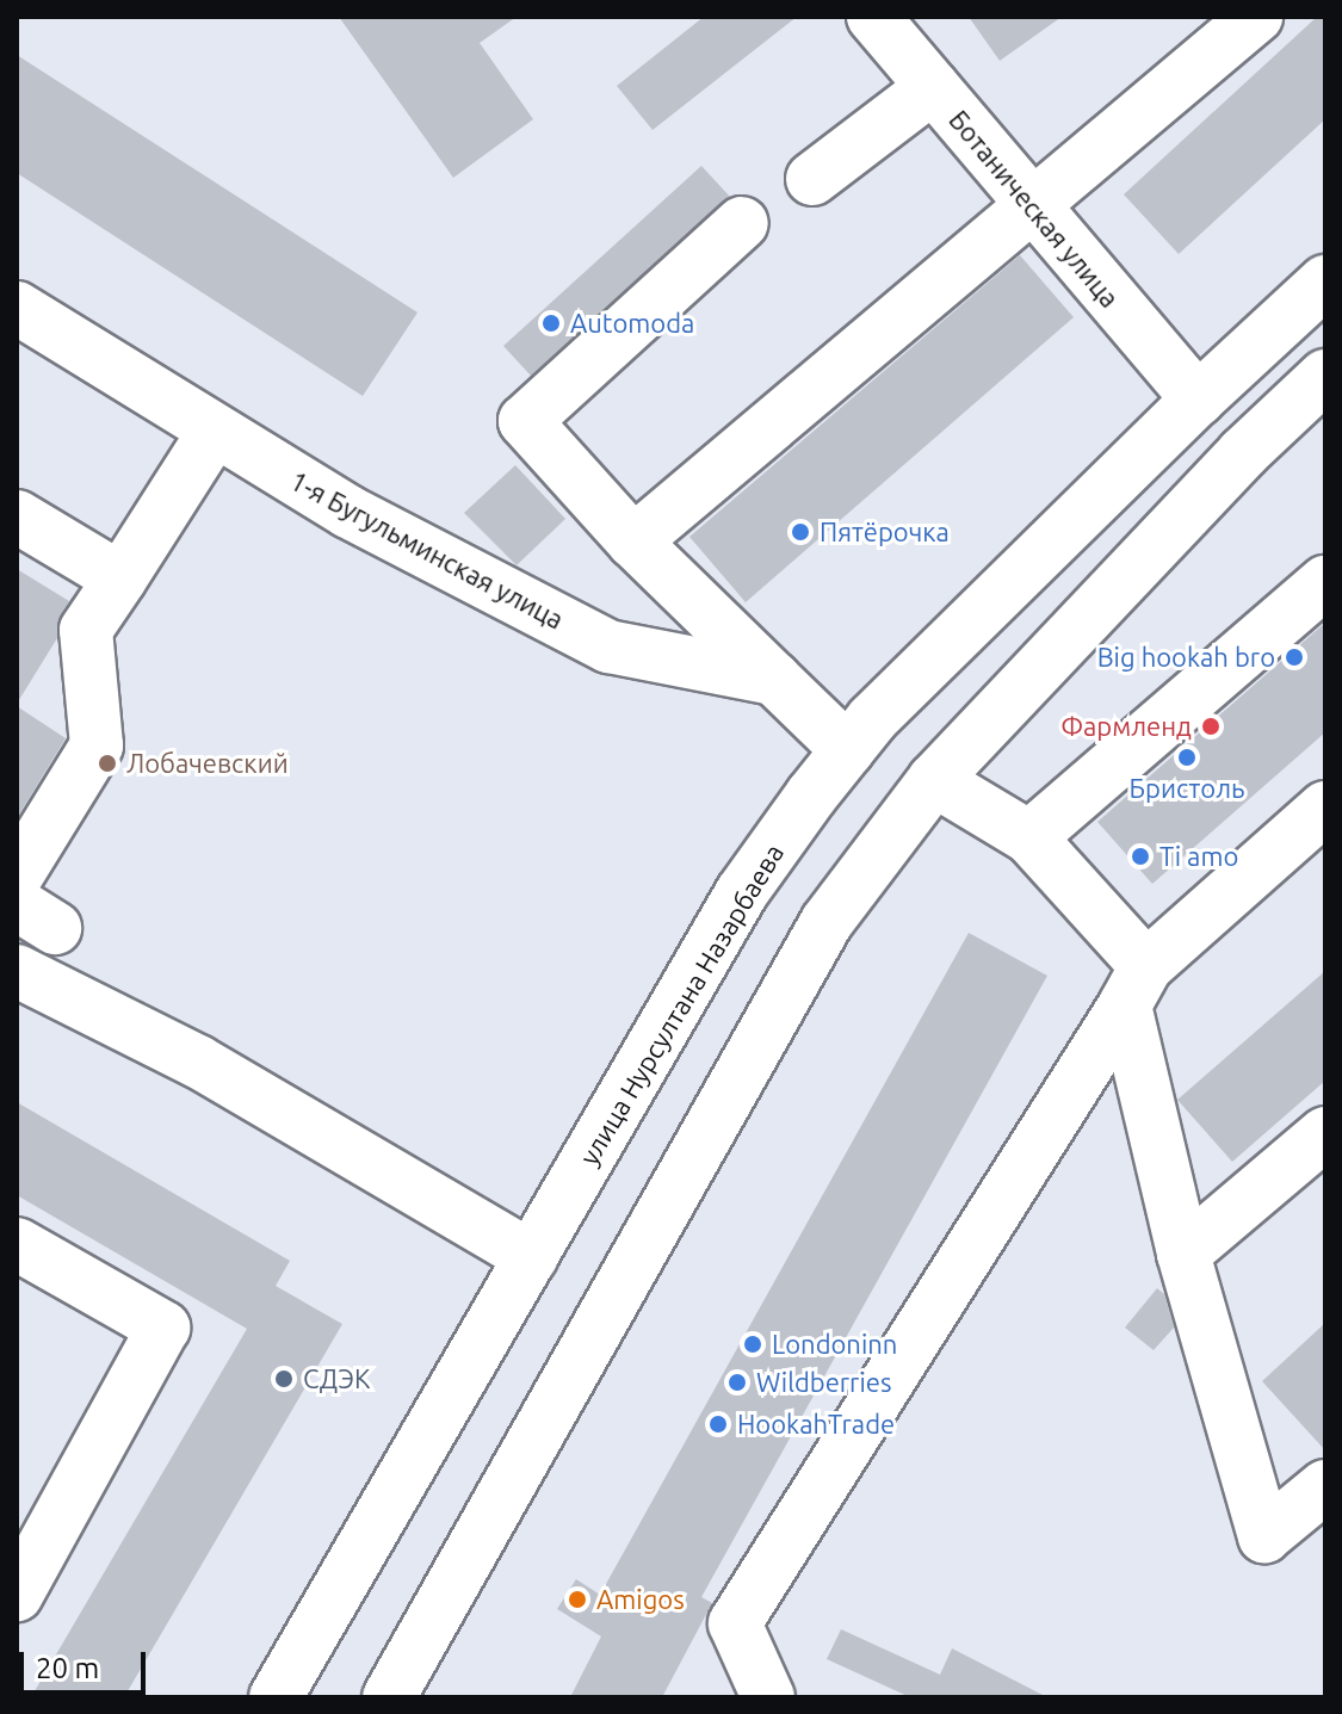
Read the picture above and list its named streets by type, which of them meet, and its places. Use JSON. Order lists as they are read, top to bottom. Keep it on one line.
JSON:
{"streets":{"main road":["Ботаническая улица","1-я Бугульминская улица","улица Нурсултана Назарбаева"]},"crossings":[["Ботаническая улица","улица Нурсултана Назарбаева"]],"places":["Automoda","Пятёрочка","Big hookah bro","Фармленд","Бристоль","Лобачевский","Ti amo","Londoninn","СДЭК","Wildberries","HookahTrade","Amigos"],"scale_bar":"20 m"}
